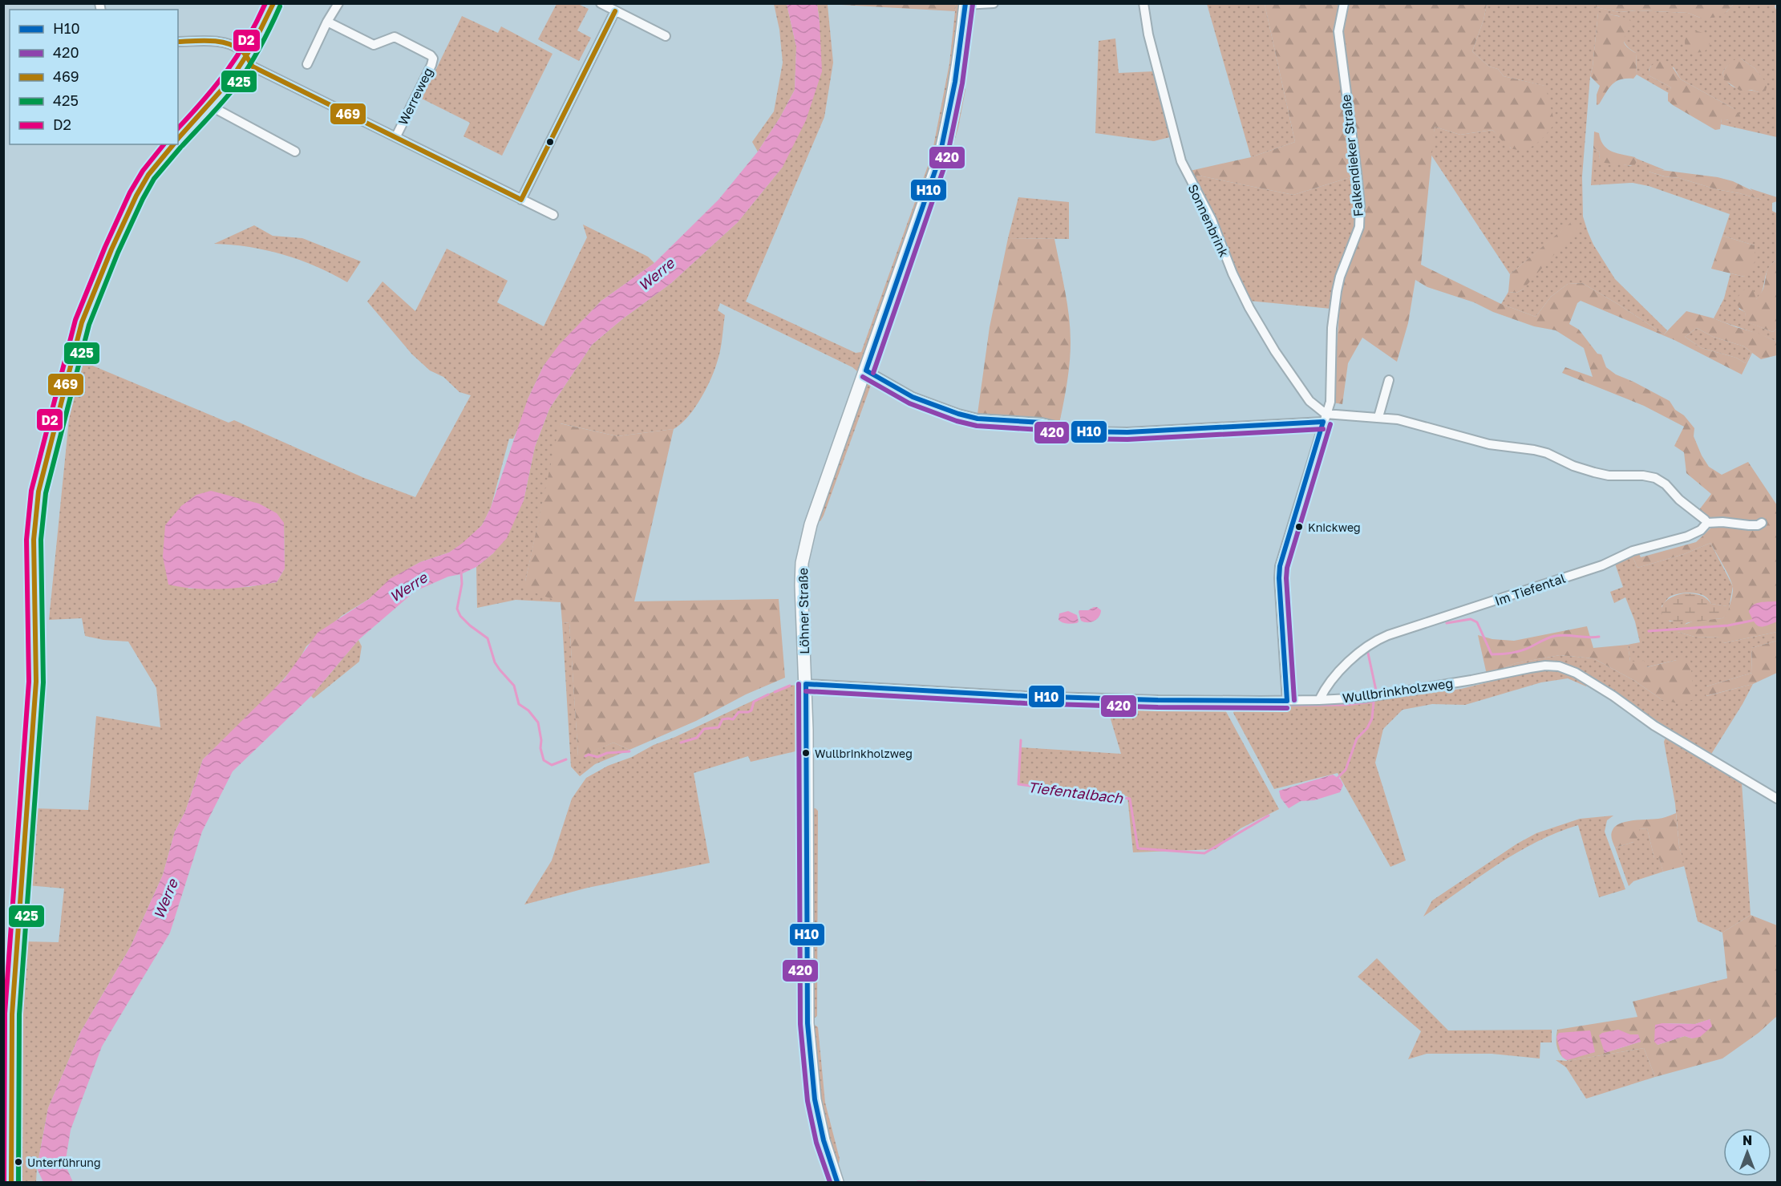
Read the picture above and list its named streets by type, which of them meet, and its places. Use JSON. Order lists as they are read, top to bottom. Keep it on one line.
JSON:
{"streets":{"main road":["Löhner Straße"],"street":["Werreweg","Falkendieker Straße","Sonnenbrink","Im Tiefental","Wullbrinkholzweg"]},"crossings":[["Falkendieker Straße","Sonnenbrink"],["Falkendieker Straße","Wullbrinkholzweg"],["Im Tiefental","Wullbrinkholzweg"],["Löhner Straße","Wullbrinkholzweg"]],"water":["Werre","Tiefentalbach"],"places":["Knickweg","Wullbrinkholzweg","Unterführung"],"lines":["transit line H10","transit line 469","transit line D2","transit line 420","transit line 425"],"legend":["H10","420","469","425","D2"],"north":"top"}
